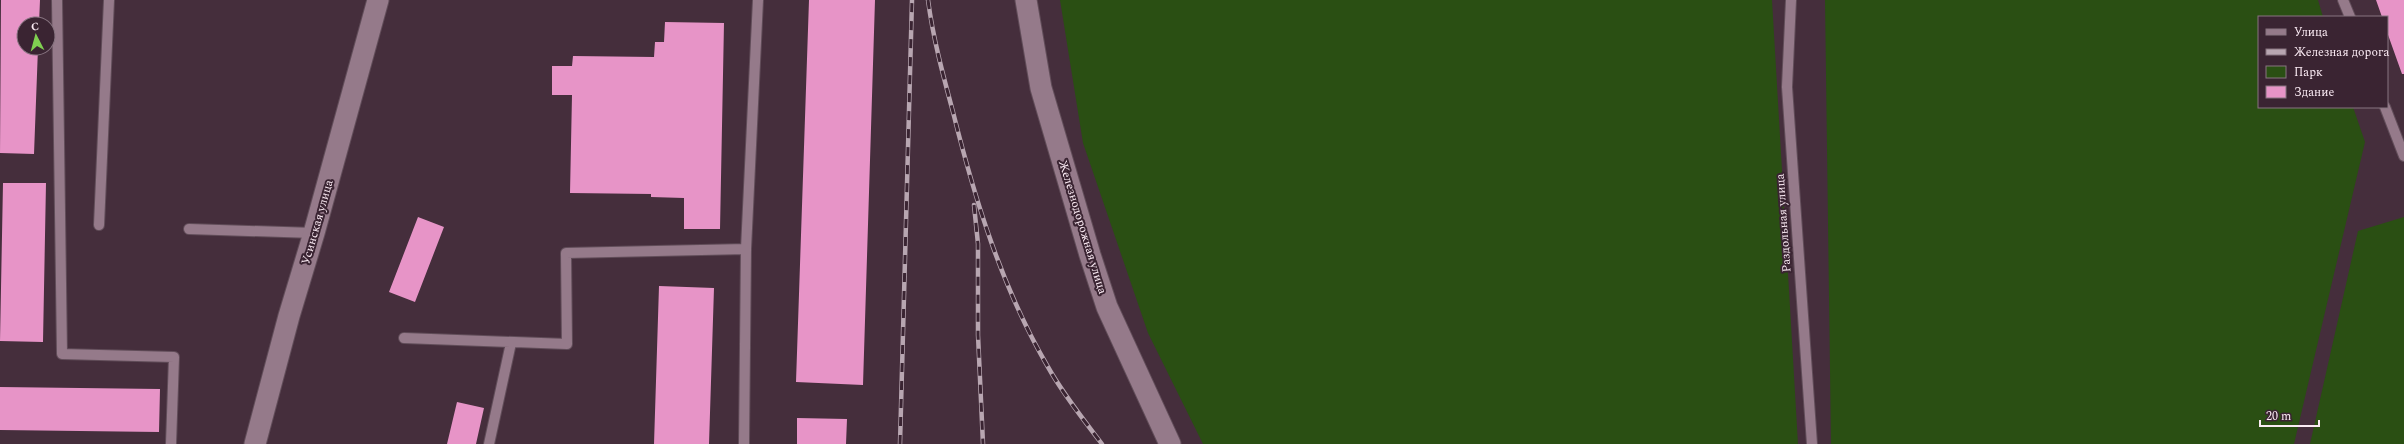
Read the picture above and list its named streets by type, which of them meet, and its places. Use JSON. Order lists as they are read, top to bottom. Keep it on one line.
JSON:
{"streets":{"street":["Усинская улица","Железнодорожная улица"],"lane":["Раздольная улица"]},"legend":["Улица","Железная дорога","Парк","Здание"],"scale_bar":"20 m","north":"top"}
